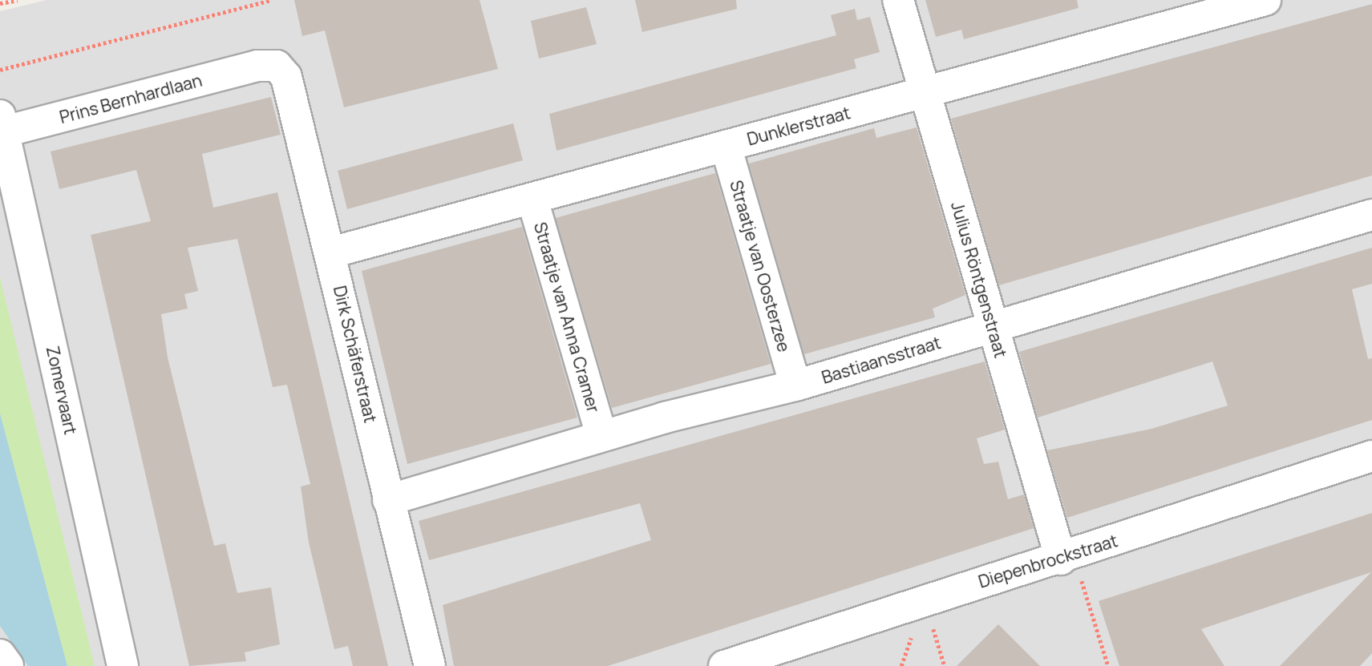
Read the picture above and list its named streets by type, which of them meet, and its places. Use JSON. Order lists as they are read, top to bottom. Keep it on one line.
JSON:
{"streets":{"street":["Prins Bernhardlaan","Dunklerstraat","Straatje van Oosterzee","Julius Röntgenstraat","Straatje van Anna Cramer","Dirk Schäferstraat","Bastiaansstraat","Zomervaart","Diepenbrockstraat"]},"crossings":[["Prins Bernhardlaan","Dirk Schäferstraat"],["Prins Bernhardlaan","Zomervaart"],["Dunklerstraat","Straatje van Oosterzee"],["Dunklerstraat","Julius Röntgenstraat"],["Dunklerstraat","Straatje van Anna Cramer"],["Dunklerstraat","Dirk Schäferstraat"],["Straatje van Oosterzee","Bastiaansstraat"],["Julius Röntgenstraat","Bastiaansstraat"],["Julius Röntgenstraat","Diepenbrockstraat"],["Straatje van Anna Cramer","Bastiaansstraat"],["Dirk Schäferstraat","Bastiaansstraat"]]}
